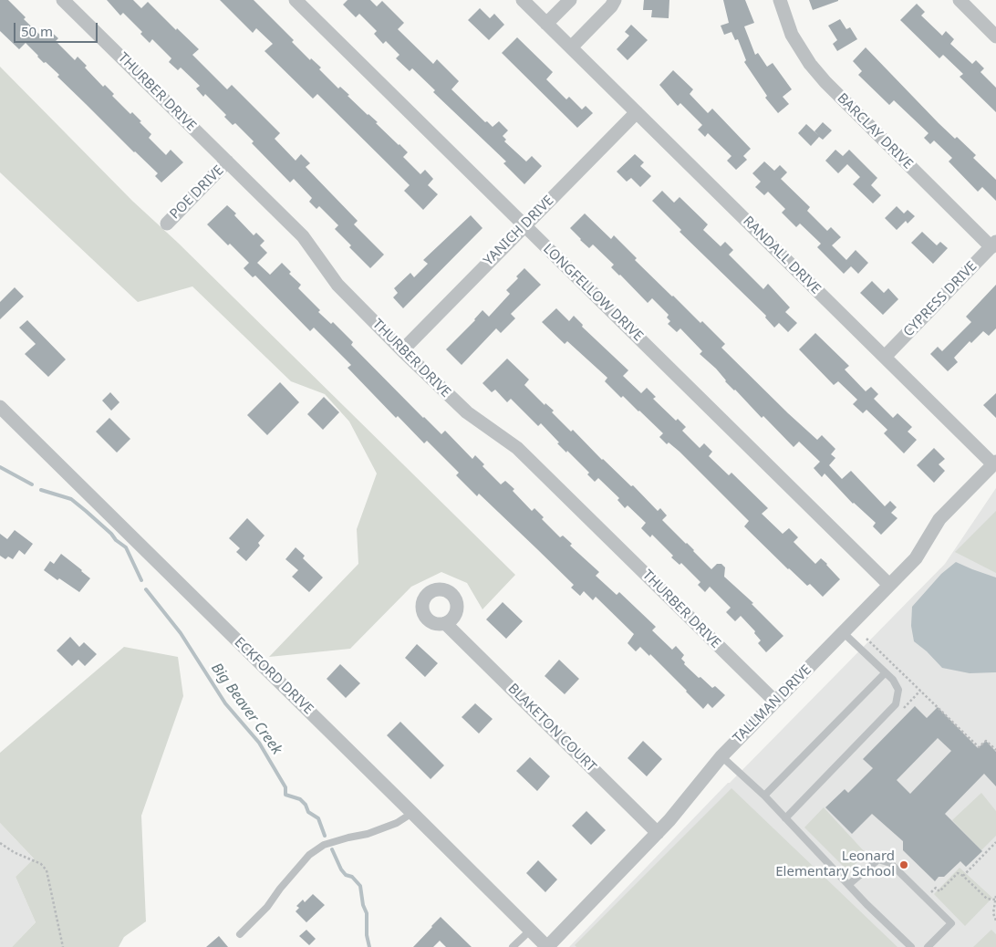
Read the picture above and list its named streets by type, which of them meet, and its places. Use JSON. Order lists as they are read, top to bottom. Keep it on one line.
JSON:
{"streets":{"street":["THURBER DRIVE","BARCLAY DRIVE","POE DRIVE","YANICH DRIVE","RANDALL DRIVE","LONGFELLOW DRIVE","CYPRESS DRIVE","ECKFORD DRIVE","TALLMAN DRIVE","BLAKETON COURT"]},"crossings":[["THURBER DRIVE","POE DRIVE"],["THURBER DRIVE","YANICH DRIVE"],["THURBER DRIVE","TALLMAN DRIVE"],["BARCLAY DRIVE","CYPRESS DRIVE"],["YANICH DRIVE","RANDALL DRIVE"],["YANICH DRIVE","LONGFELLOW DRIVE"],["RANDALL DRIVE","CYPRESS DRIVE"],["RANDALL DRIVE","TALLMAN DRIVE"],["LONGFELLOW DRIVE","TALLMAN DRIVE"],["ECKFORD DRIVE","TALLMAN DRIVE"],["TALLMAN DRIVE","BLAKETON COURT"]],"water":["Big Beaver Creek"],"places":["Leonard Elementary School"],"scale_bar":"50 m"}
